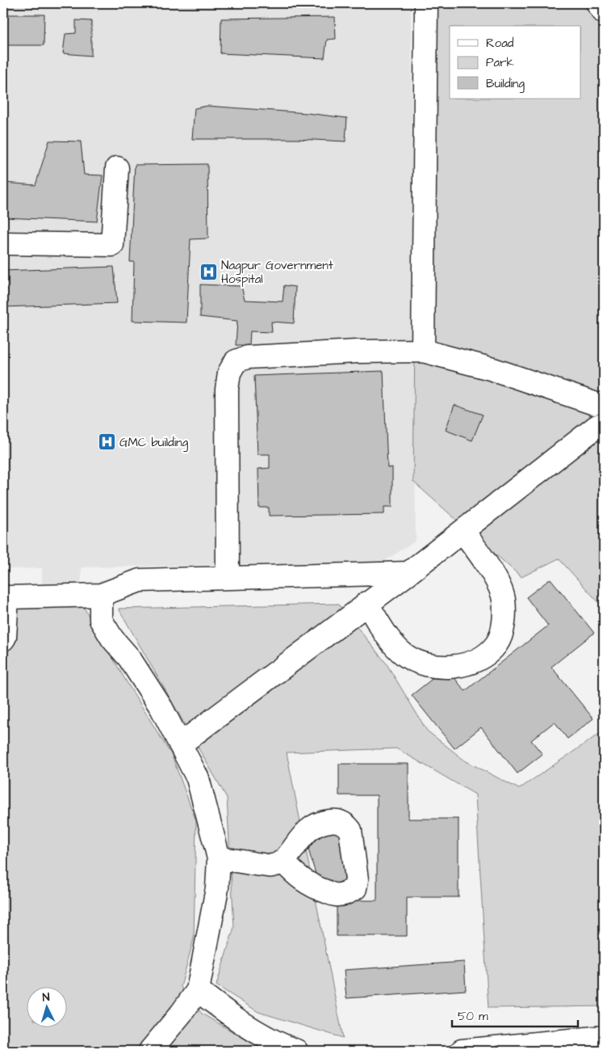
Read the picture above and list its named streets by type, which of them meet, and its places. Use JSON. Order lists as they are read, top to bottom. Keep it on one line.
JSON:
{"places":{"hospital":["Nagpur Government Hospital","GMC building"]},"legend":["Road","Park","Building"],"scale_bar":"50 m","north":"top"}
